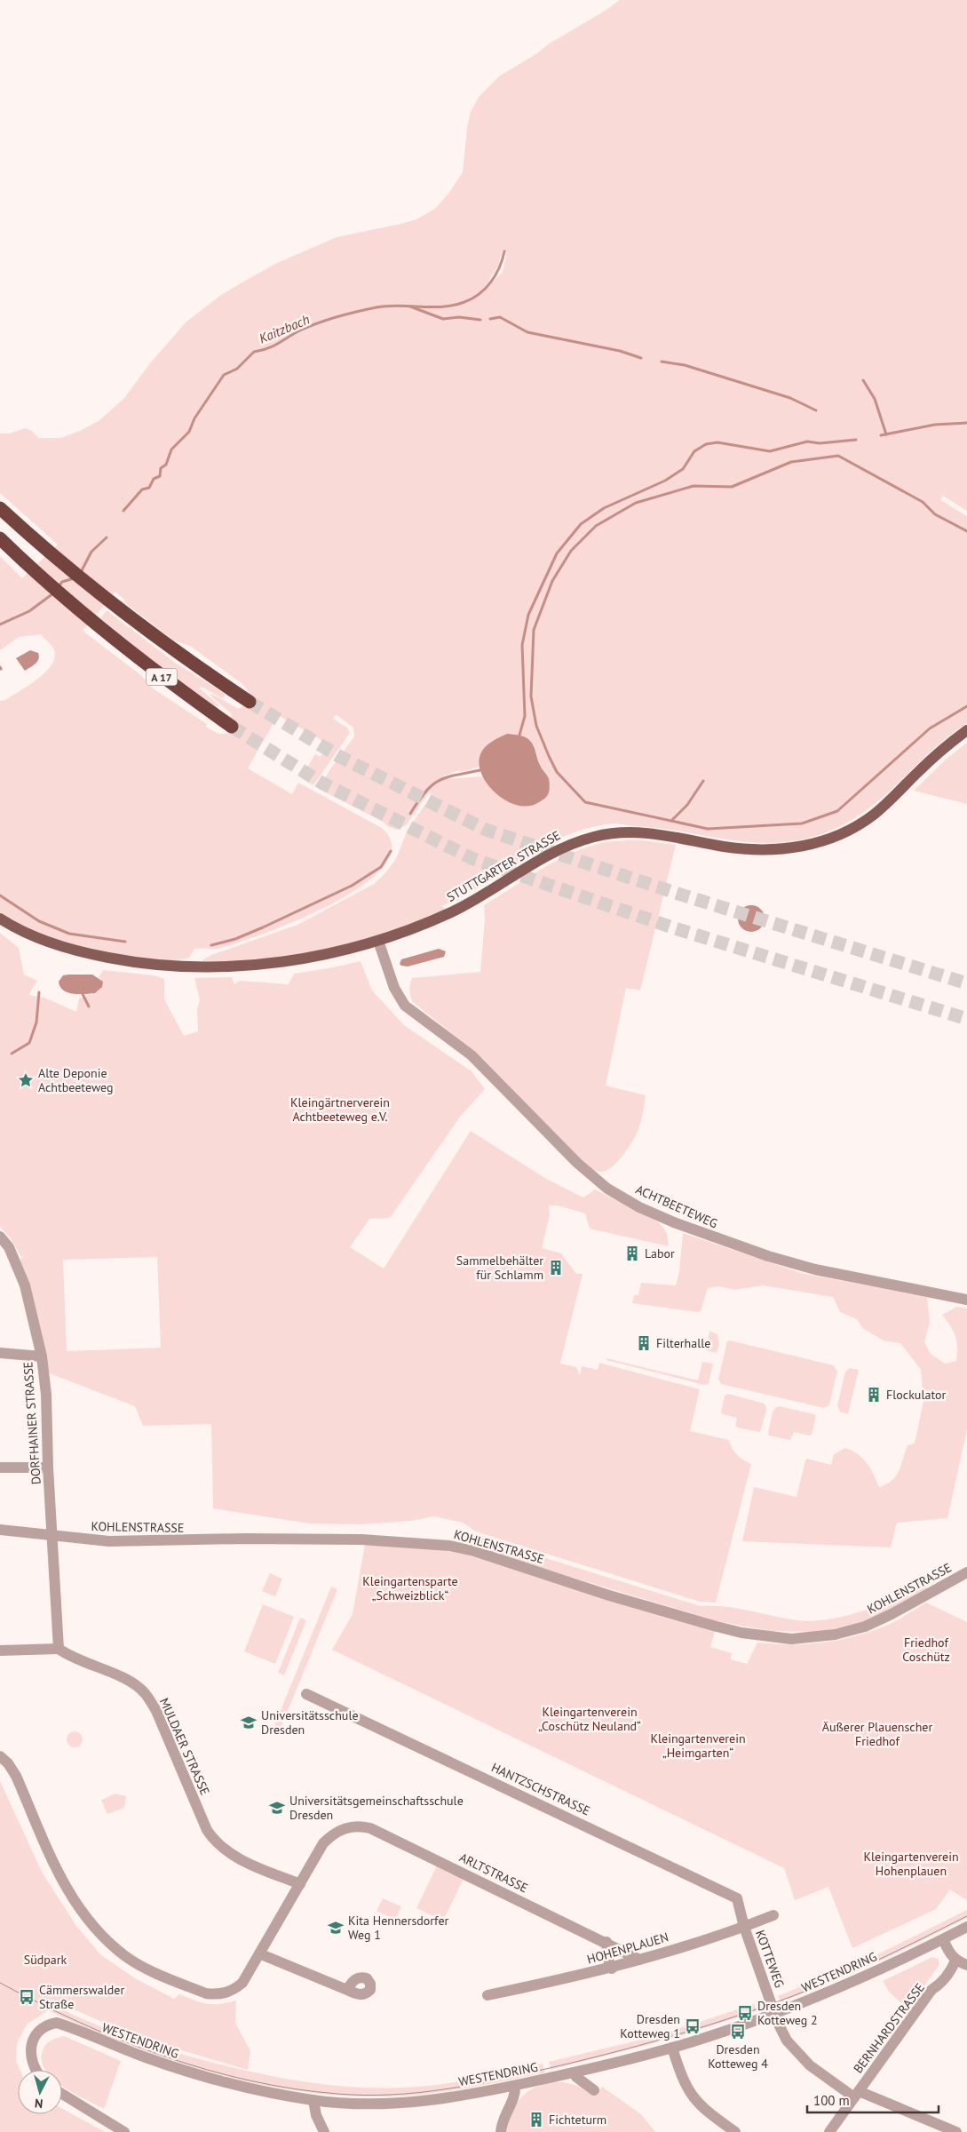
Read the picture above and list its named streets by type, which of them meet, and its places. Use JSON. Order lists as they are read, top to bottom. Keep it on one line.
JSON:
{"streets":{"highway":["A 17"],"main road":["STUTTGARTER STRASSE"],"street":["ACHTBEETEWEG","DORFHAINER STRASSE","KOHLENSTRASSE","MULDAER STRASSE","HANTZSCHSTRASSE","ARLTSTRASSE","HOHENPLAUEN","KOTTEWEG","WESTENDRING","BERNHARDSTRASSE"]},"crossings":[["STUTTGARTER STRASSE","ACHTBEETEWEG"],["DORFHAINER STRASSE","KOHLENSTRASSE"],["MULDAER STRASSE","ARLTSTRASSE"],["HANTZSCHSTRASSE","HOHENPLAUEN"],["HANTZSCHSTRASSE","KOTTEWEG"],["ARLTSTRASSE","HOHENPLAUEN"],["HOHENPLAUEN","KOTTEWEG"],["KOTTEWEG","WESTENDRING"],["KOTTEWEG","BERNHARDSTRASSE"]],"water":["Kaitzbach"],"parks":["Kleingärtnerverein Achtbeeteweg e.V.","Kleingartensparte „Schweizblick“","Friedhof Coschütz","Kleingartenverein „Coschütz Neuland“","Äußerer Plauenscher Friedhof","Kleingartenverein „Heimgarten“","Kleingartenverein Hohenplauen","Südpark"],"places":{"place":["Alte Deponie Achtbeeteweg"],"building":["Labor","Sammelbehälter für Schlamm","Filterhalle","Flockulator","Fichteturm"],"school or university":["Universitätsschule Dresden","Universitätsgemeinschaftsschule Dresden","Kita Hennersdorfer Weg 1"],"bus stop":["Cämmerswalder Straße","Dresden Kotteweg 2","Dresden Kotteweg 1","Dresden Kotteweg 4"]},"scale_bar":"100 m","north":"bottom"}
